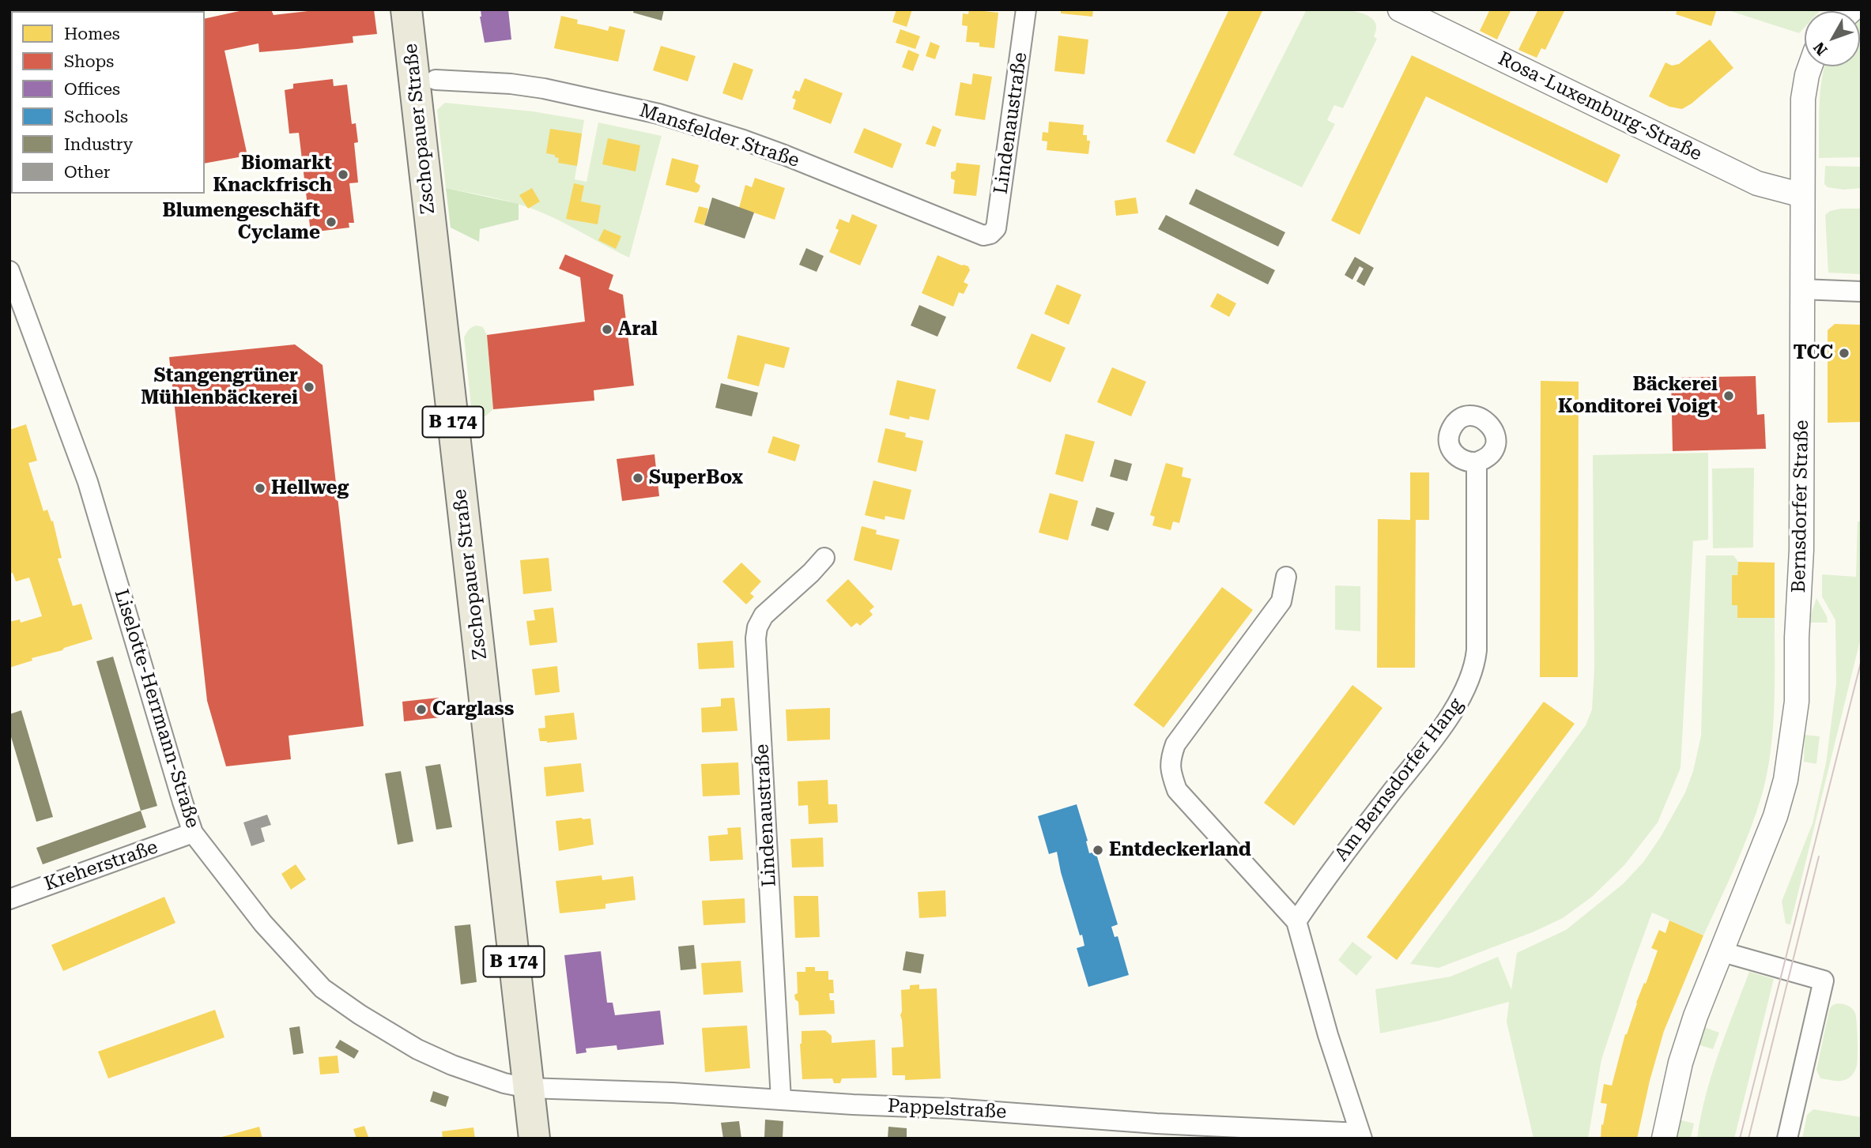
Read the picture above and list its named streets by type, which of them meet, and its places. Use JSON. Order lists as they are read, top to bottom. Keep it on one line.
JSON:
{"streets":{"main road":["Zschopauer Straße","B 174"],"street":["Rosa-Luxemburg-Straße","Lindenaustraße","Mansfelder Straße","Bernsdorfer Straße","Liselotte-Herrmann-Straße","Am Bernsdorfer Hang","Kreherstraße","Pappelstraße"]},"crossings":[["Rosa-Luxemburg-Straße","Bernsdorfer Straße"],["Lindenaustraße","Mansfelder Straße"],["Lindenaustraße","Pappelstraße"],["Zschopauer Straße","Liselotte-Herrmann-Straße"],["Zschopauer Straße","Pappelstraße"],["Liselotte-Herrmann-Straße","Kreherstraße"],["Liselotte-Herrmann-Straße","Pappelstraße"]],"places":["Biomarkt Knackfrisch","Blumengeschäft Cyclame","Aral","TCC","Stangengrüner Mühlenbäckerei","Bäckerei Konditorei Voigt","SuperBox","Hellweg","Carglass","Entdeckerland"],"legend":["Homes","Shops","Offices","Schools","Industry","Other"],"north":"bottom left"}
